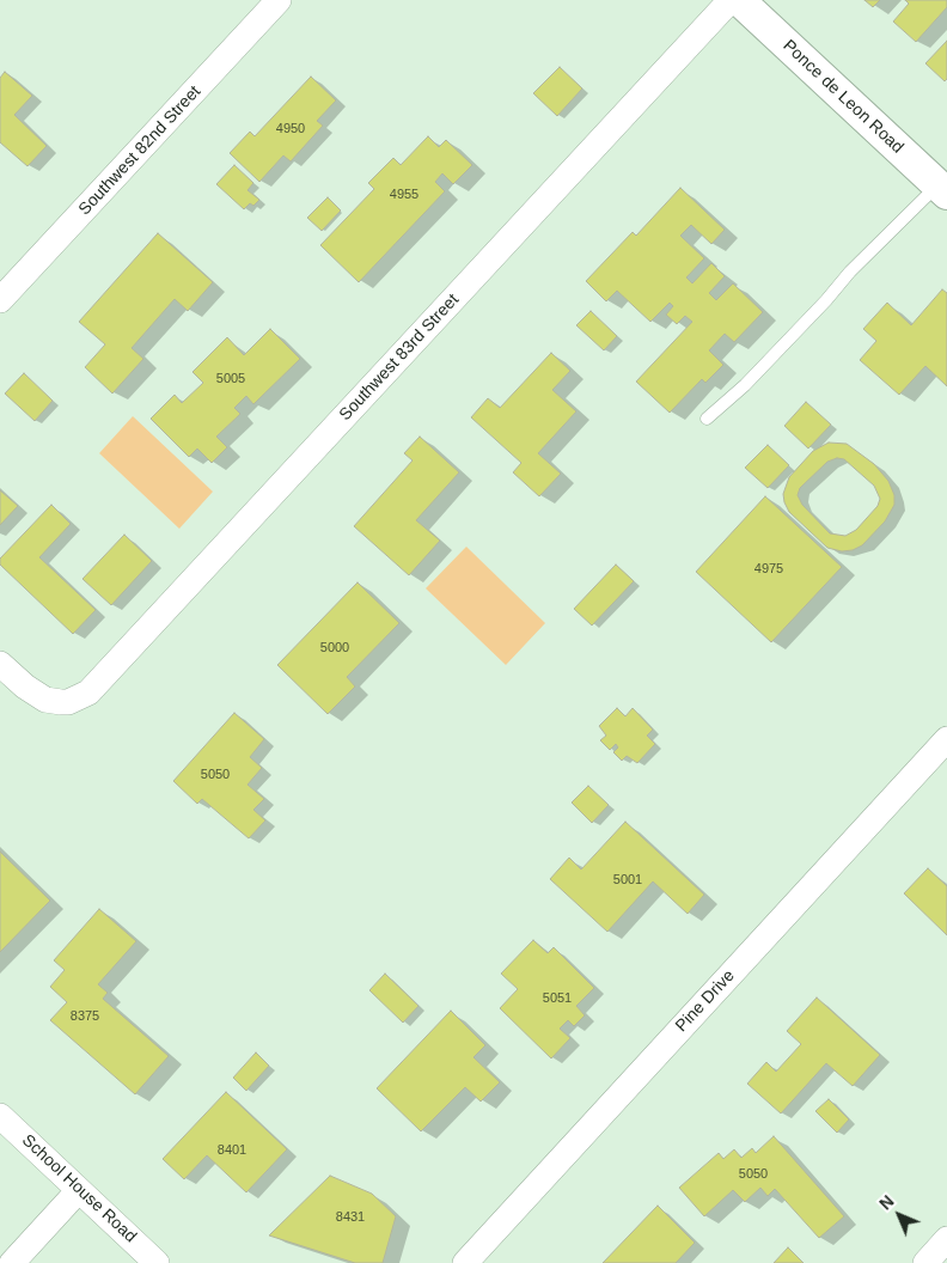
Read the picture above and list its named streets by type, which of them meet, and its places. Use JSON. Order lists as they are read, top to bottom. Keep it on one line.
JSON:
{"streets":{"street":["Ponce de Leon Road","Southwest 82nd Street","Southwest 83rd Street","Pine Drive","School House Road"]},"house_numbers":["4950","4955","5005","4975","5000","5050","5001","5051","8375","8401","5050","8431"],"north":"top left"}
